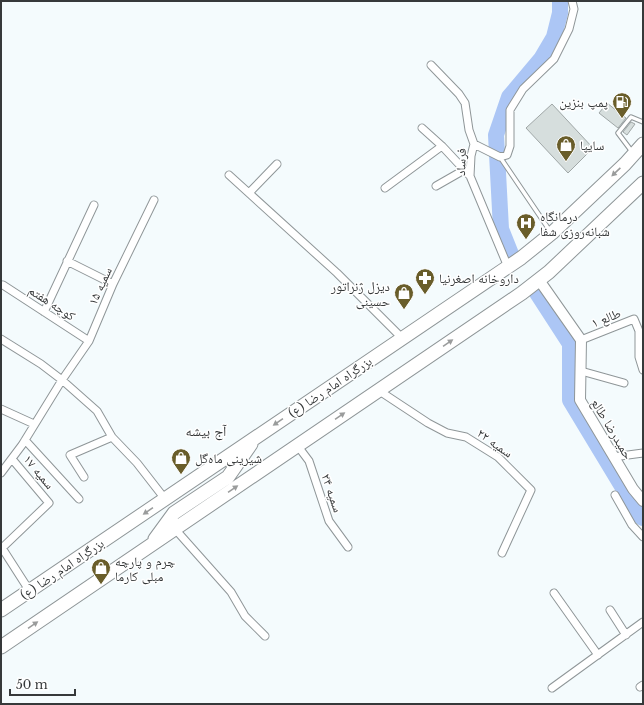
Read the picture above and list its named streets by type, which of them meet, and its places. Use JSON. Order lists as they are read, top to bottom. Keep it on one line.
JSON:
{"streets":{"highway":["بزرگراه امام رضا (ع)"],"main road":["حمیدرضا طالع"],"street":["فرساد","سمیه ۱۵","کوچه هفتم","طالع ۱","سمیه ۲۲","سمیه ۱۷","سمیه ۲۴"]},"crossings":[["فرساد","بزرگراه امام رضا (ع)"],["سمیه ۱۵","کوچه هفتم"],["سمیه ۱۵","سمیه ۱۷"],["طالع ۱","حمیدرضا طالع"],["بزرگراه امام رضا (ع)","سمیه ۱۷"]],"districts":["آج بیشه"],"places":{"fuel station":["پمپ بنزین"],"shop":["سایپا","دیزل ژنراتور حسینی","شیرینی ماه‌گل","چرم و پارچه مبلی کارما"],"hospital":["درمانگاه شبانه‌روزی شفا"],"pharmacy":["داروخانه اصغرنیا"]},"scale_bar":"50 m"}
